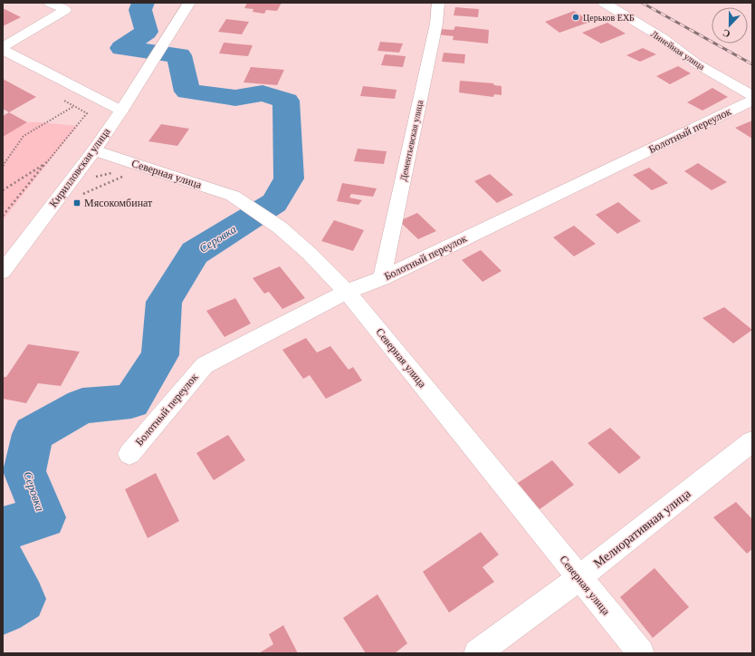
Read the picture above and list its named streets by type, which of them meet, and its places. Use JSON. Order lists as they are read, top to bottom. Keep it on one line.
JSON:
{"streets":{"street":["Линейная улица","Болотный переулок","Дементьевская улица","Кирилловская улица","Северная улица","Мелиоративная улица"]},"crossings":[["Болотный переулок","Дементьевская улица"],["Болотный переулок","Северная улица"],["Кирилловская улица","Северная улица"],["Северная улица","Мелиоративная улица"]],"water":["Серовка"],"places":{"other":["Церьков ЕХБ"],"transit":["Мясокомбинат"]},"north":"bottom"}
